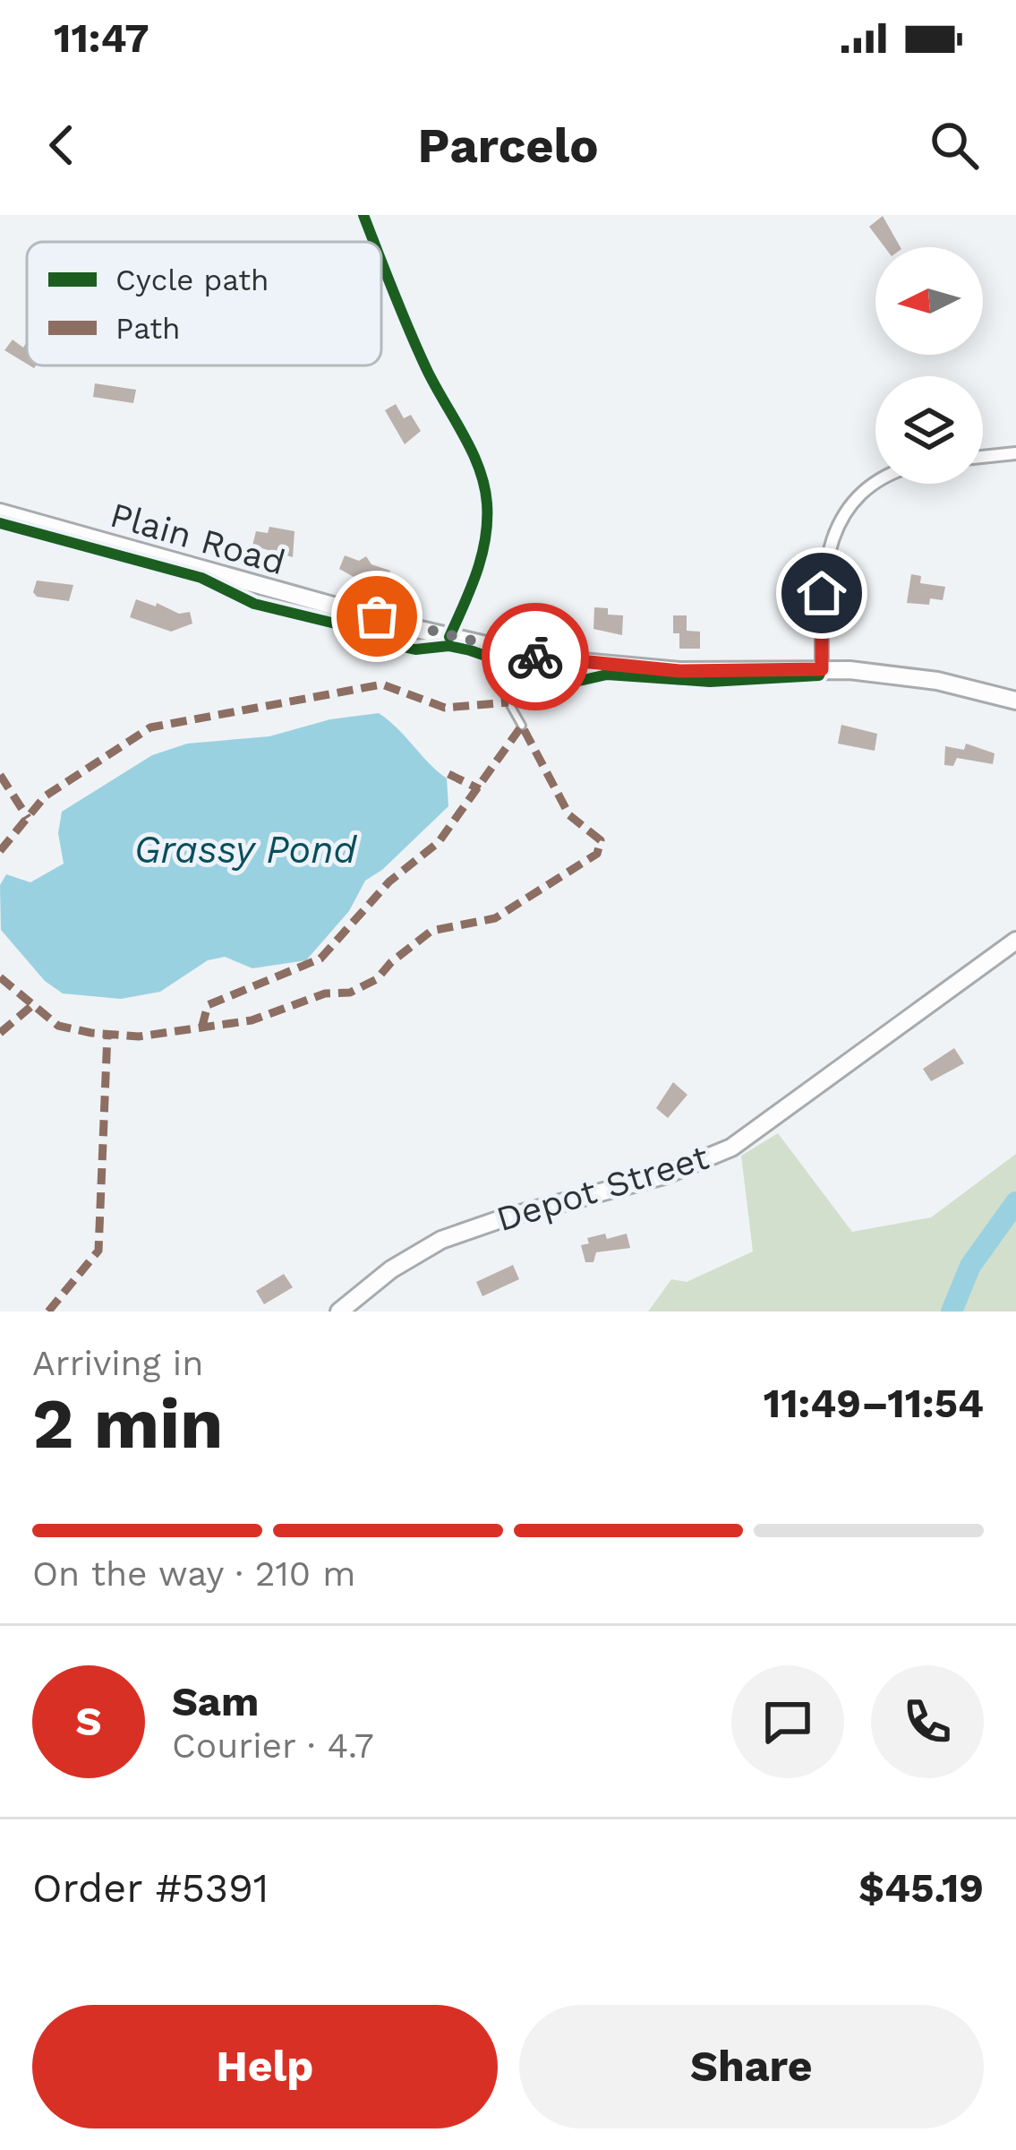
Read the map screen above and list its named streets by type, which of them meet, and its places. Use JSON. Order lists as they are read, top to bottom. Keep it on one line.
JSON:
{"streets":{"main road":["Plain Road","Depot Street"]},"water":["Grassy Pond"],"legend":["Cycle path","Path"],"north":"left","page":{"status":"11:47","header":"Parcelo","heading":["2 min","Arriving in","11:49–11:54"],"panel":["Sam","Courier · 4.7","Order #5391","$45.19"],"bar":"On the way · 210 m","round":"S","buttons":["Help","Share"]}}
